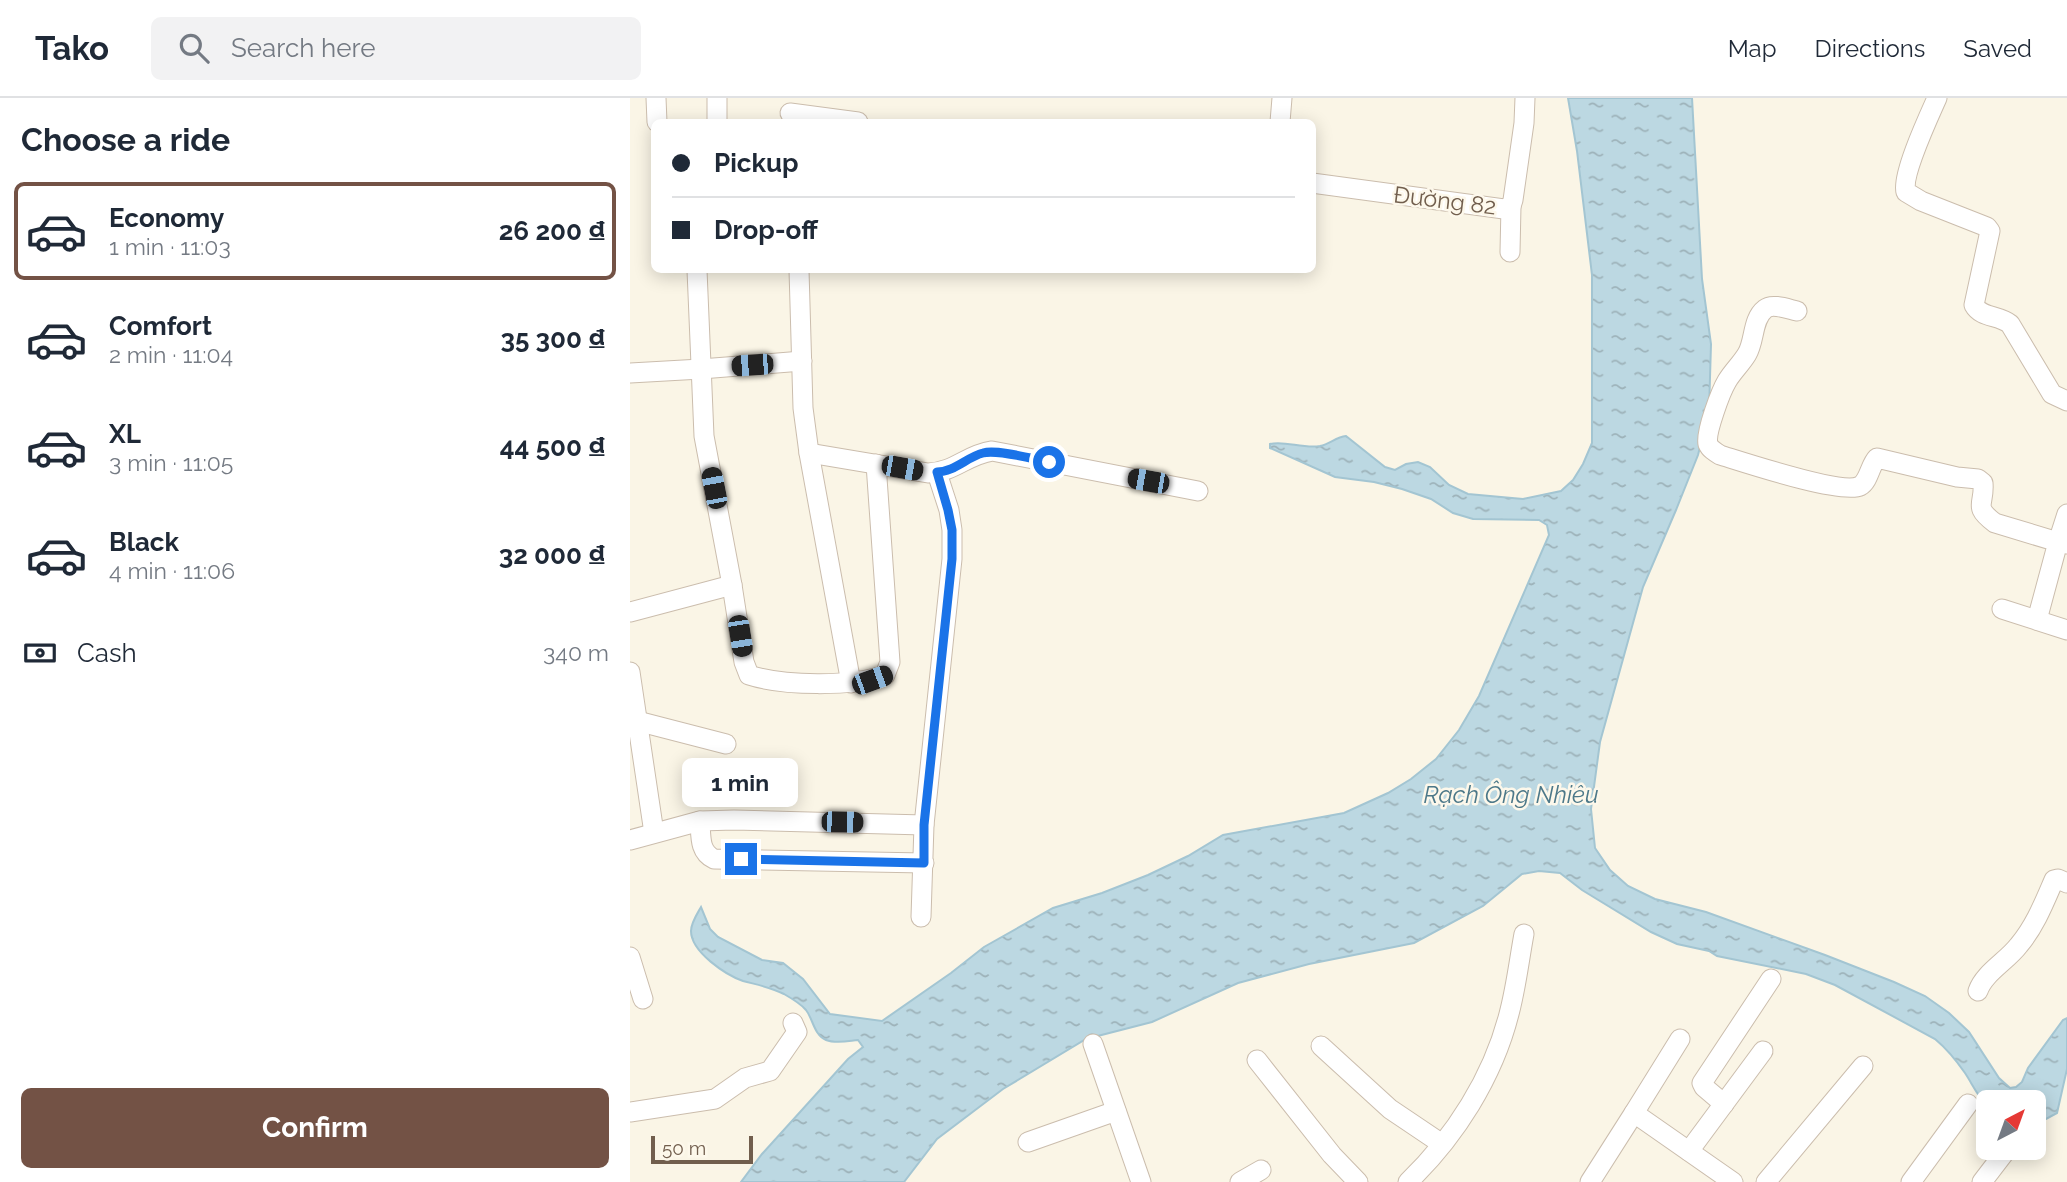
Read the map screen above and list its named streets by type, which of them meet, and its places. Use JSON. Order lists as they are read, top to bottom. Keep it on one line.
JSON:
{"streets":{"street":["Đường 82"]},"water":["Rạch Ông Nhiêu"],"scale_bar":"50 m","north":"top right","page":{"header":"Tako","search":"Search here","nav":["Map","Directions","Saved"],"heading":"Choose a ride","banner":["Pickup","Drop-off"],"list":[{"name":"Economy","note":"1 min · 11:03","value":"26 200 ₫"},{"name":"Comfort","note":"2 min · 11:04","value":"35 300 ₫"},{"name":"XL","note":"3 min · 11:05","value":"44 500 ₫"},{"name":"Black","note":"4 min · 11:06","value":"32 000 ₫"}],"pay":["Cash","340 m"],"bubble":"1 min","buttons":"Confirm","scale":"50 m"}}
